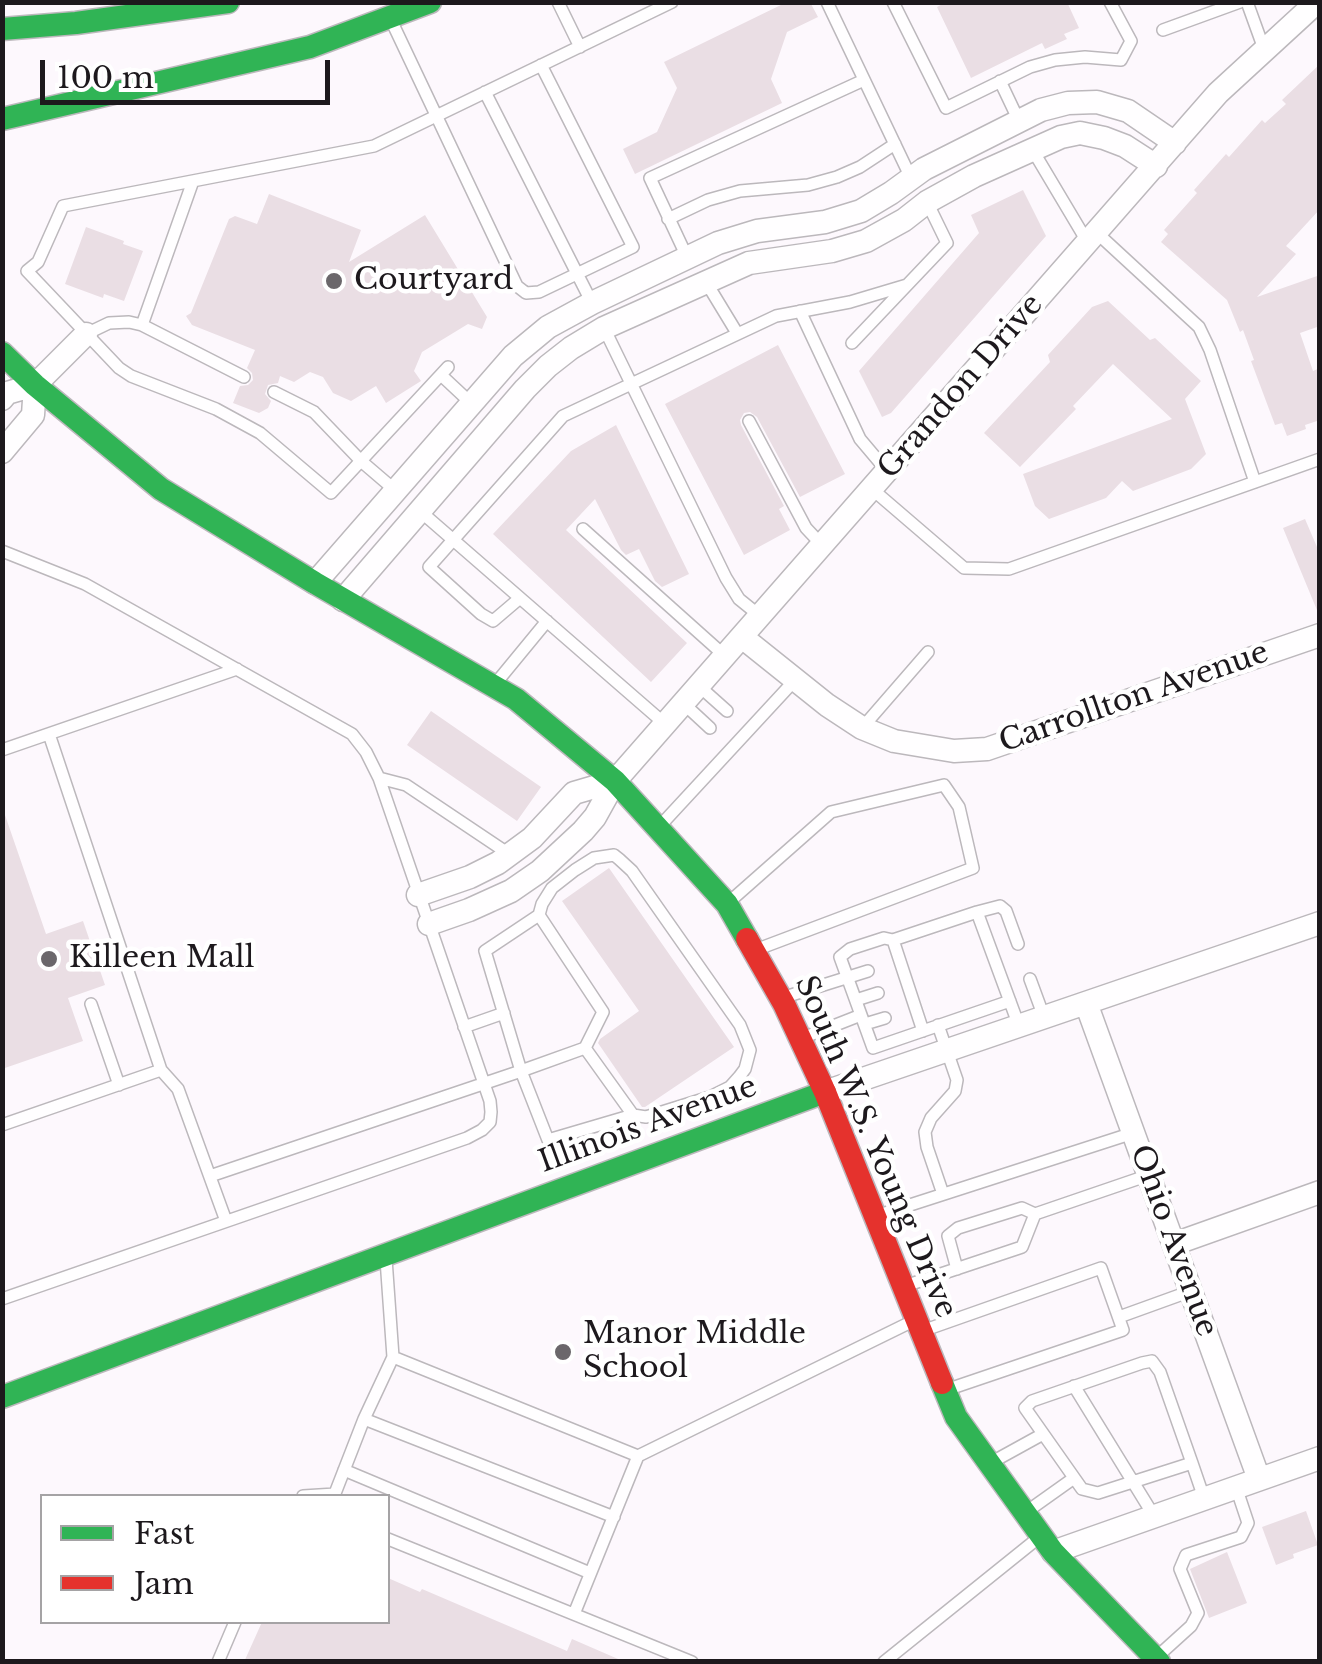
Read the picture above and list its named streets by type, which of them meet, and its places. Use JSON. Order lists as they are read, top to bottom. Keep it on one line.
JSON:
{"streets":{"main road":["Illinois Avenue","South W.S. Young Drive"],"street":["Grandon Drive","Carrollton Avenue","Ohio Avenue"]},"crossings":[["Grandon Drive","Carrollton Avenue"],["Grandon Drive","South W.S. Young Drive"],["Illinois Avenue","South W.S. Young Drive"],["Illinois Avenue","Ohio Avenue"]],"places":["Courtyard","Killeen Mall","Manor Middle School"],"legend":["Fast","Jam"],"scale_bar":"100 m"}
